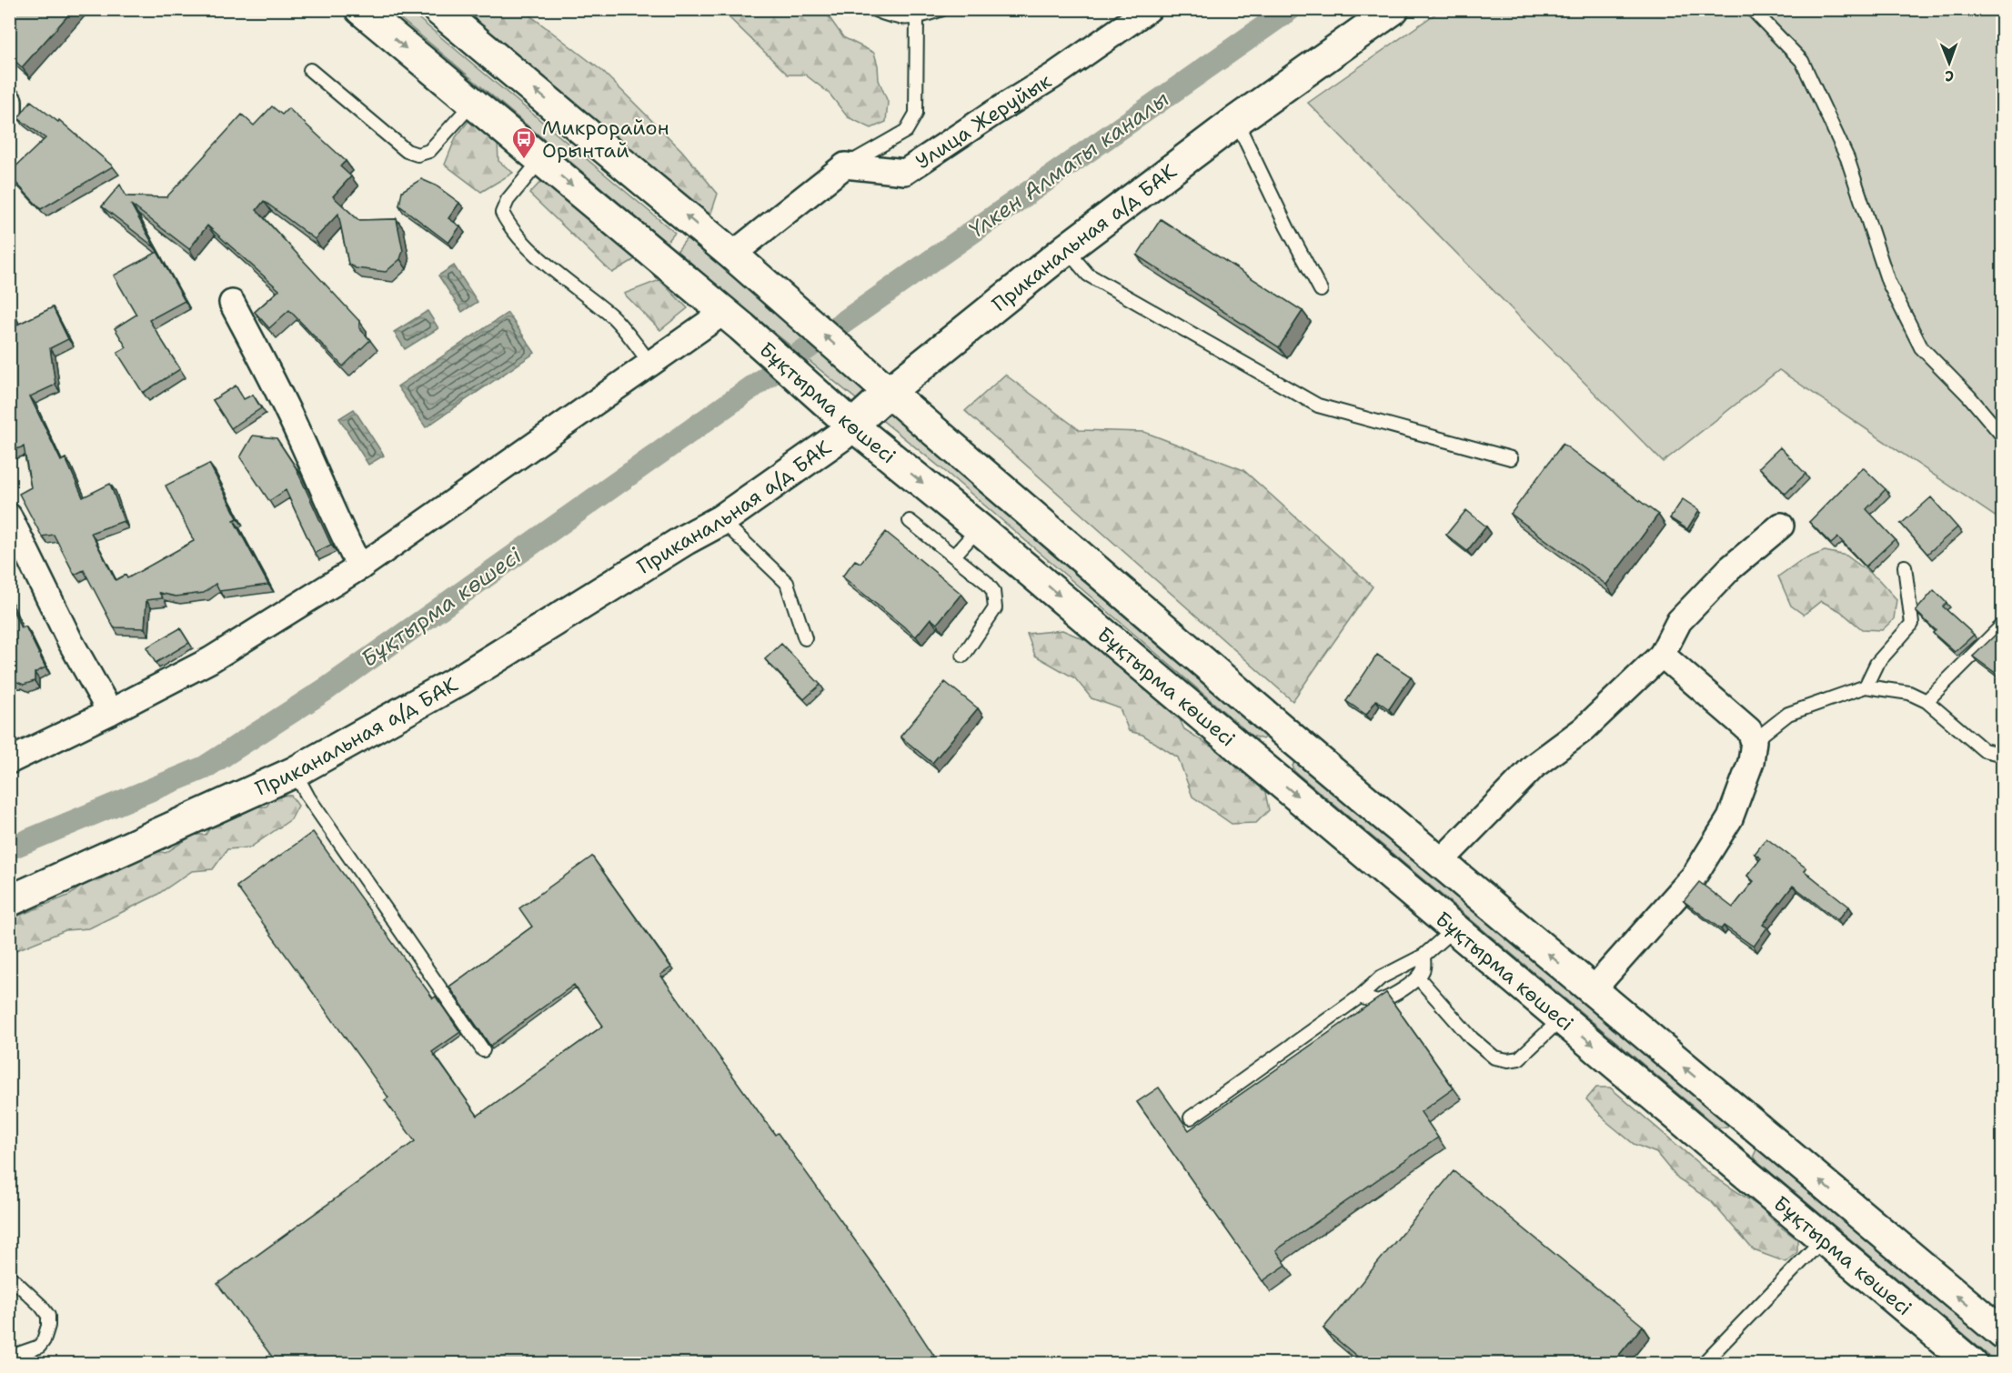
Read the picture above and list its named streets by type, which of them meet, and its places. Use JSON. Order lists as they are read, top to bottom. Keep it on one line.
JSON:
{"streets":{"main road":["Приканальная а/д БАК","Бұқтырма көшесі"],"street":["Улица Жеруйык"]},"crossings":[["Приканальная а/д БАК","Бұқтырма көшесі"]],"water":["Үлкен Алматы каналы","Бұқтырма көшесі"],"places":{"bus stop":["Микрорайон Орынтай"]},"north":"bottom"}
